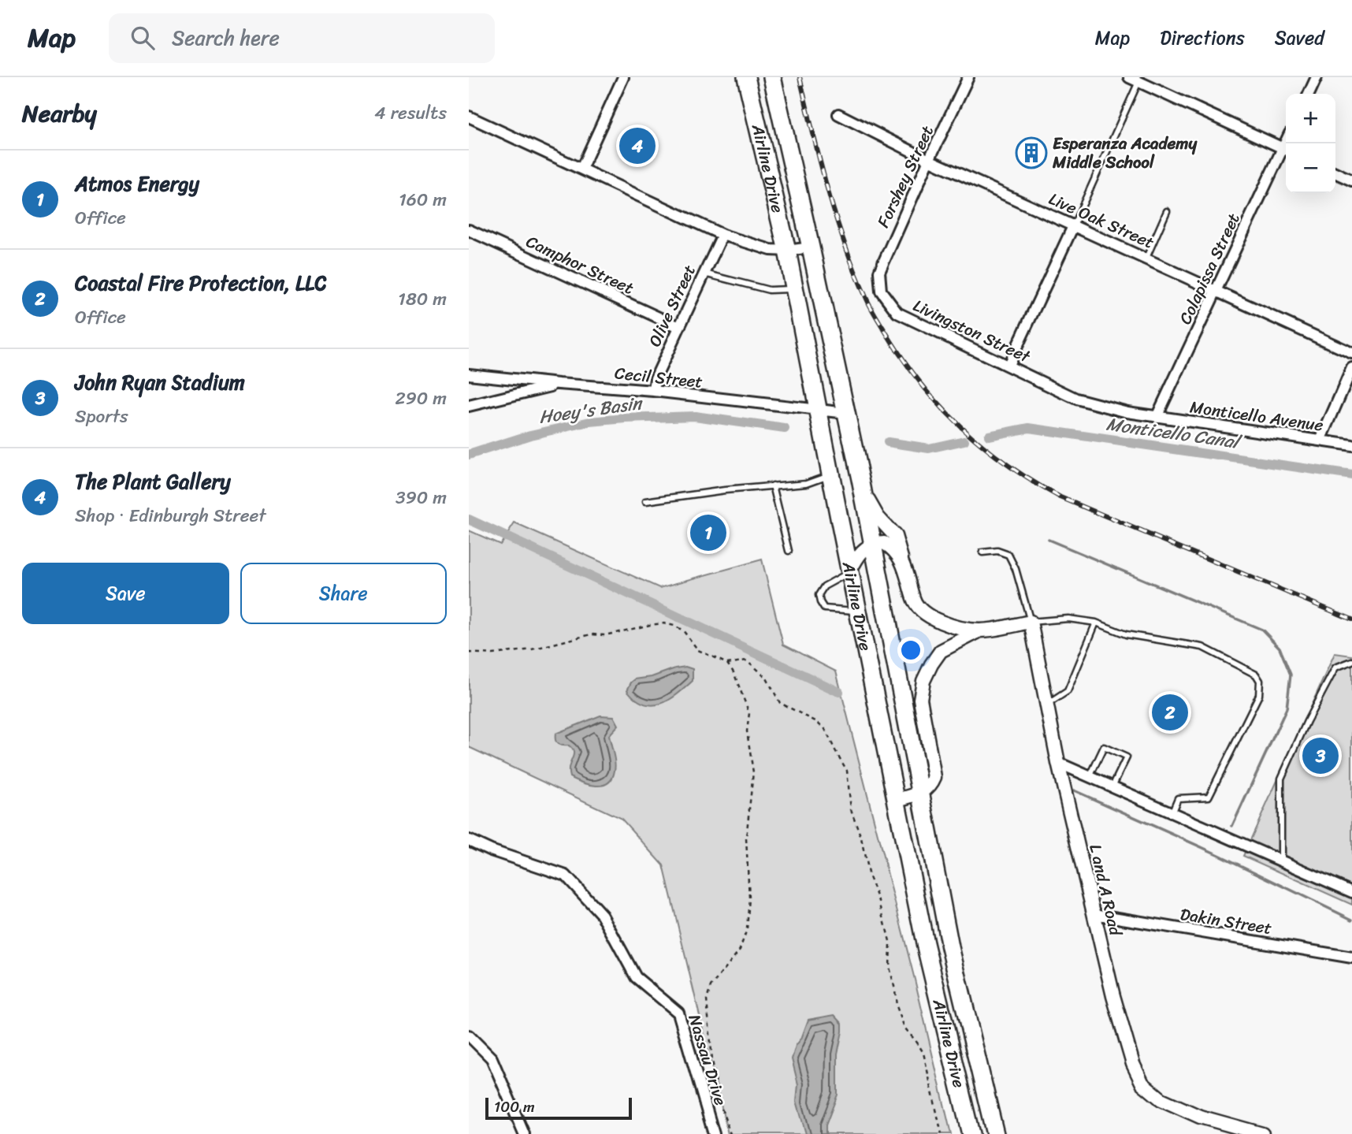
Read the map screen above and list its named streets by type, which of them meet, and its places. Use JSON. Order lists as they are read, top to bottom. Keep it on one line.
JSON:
{"streets":{"highway":["Airline Drive"],"street":["Forshey Street","Live Oak Street","Camphor Street","Colapissa Street","Olive Street","Livingston Street","Cecil Street","Monticello Avenue","L and A Road","Dakin Street","Nassau Drive"]},"crossings":[["Airline Drive","Cecil Street"],["Forshey Street","Live Oak Street"],["Forshey Street","Livingston Street"],["Live Oak Street","Colapissa Street"],["Camphor Street","Olive Street"],["Colapissa Street","Livingston Street"],["Colapissa Street","Monticello Avenue"],["Olive Street","Cecil Street"],["Livingston Street","Monticello Avenue"],["L and A Road","Dakin Street"]],"water":["Hoey's Basin","Monticello Canal"],"places":{"building":["Esperanza Academy Middle School"]},"scale_bar":"100 m","page":{"header":"Map","search":"Search here","nav":["Map","Directions","Saved"],"heading":["Nearby","4 results"],"map_buttons":["+","−"],"pins":["4","1","2","3"],"list":[{"mark":"1","name":"Atmos Energy","note":"Office","value":"160 m"},{"mark":"2","name":"Coastal Fire Protection, LLC","note":"Office","value":"180 m"},{"mark":"3","name":"John Ryan Stadium","note":"Sports","value":"290 m"},{"mark":"4","name":"The Plant Gallery","note":"Shop · Edinburgh Street","value":"390 m"}],"buttons":["Save","Share"],"scale":"100 m"}}
